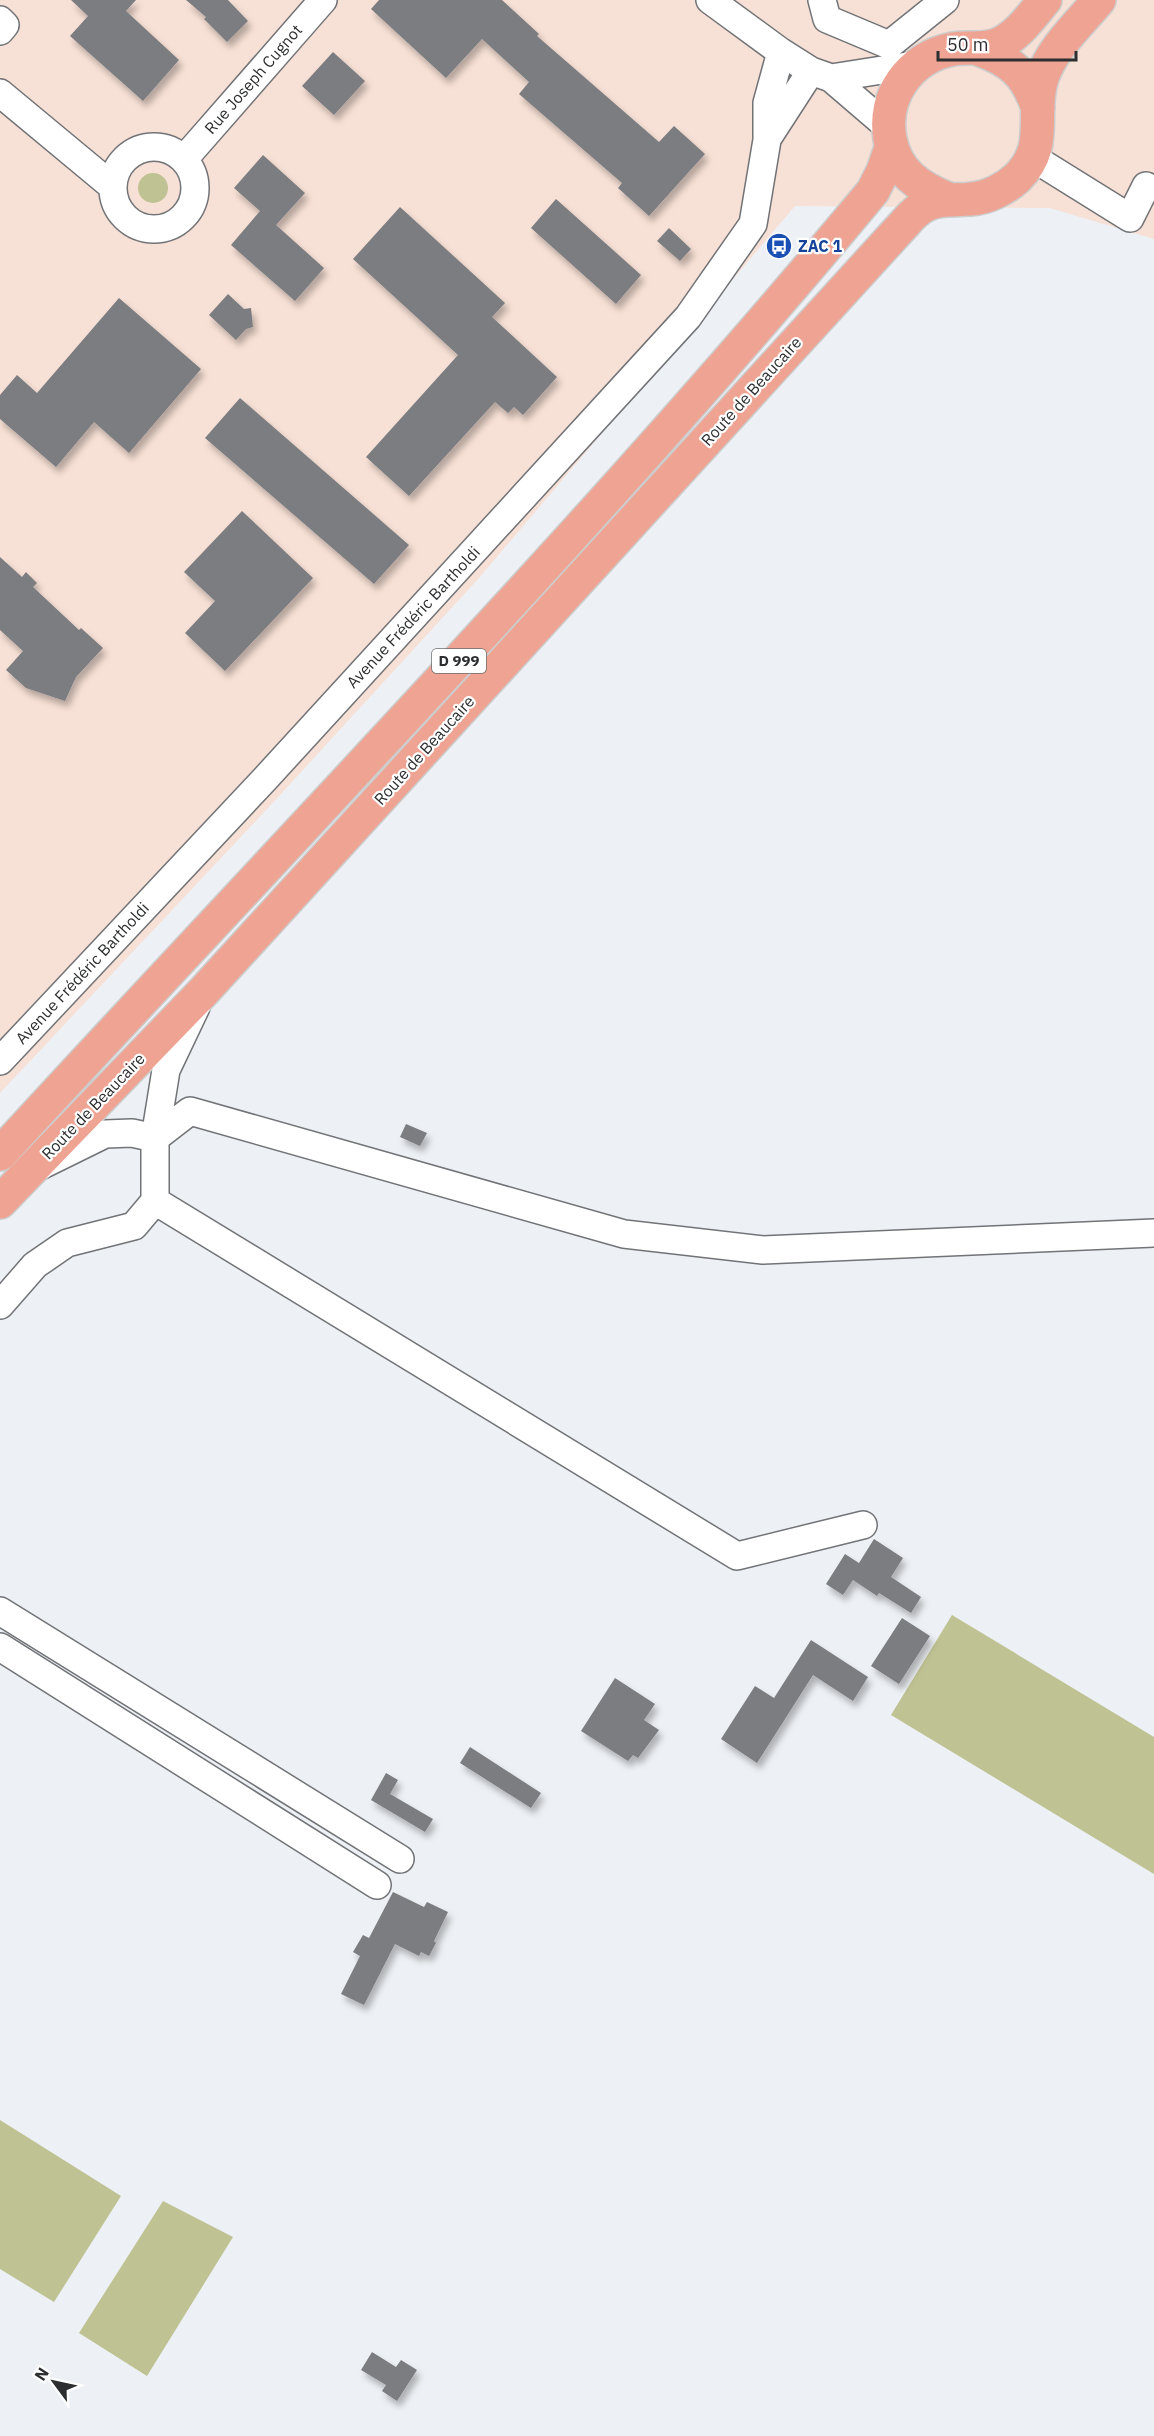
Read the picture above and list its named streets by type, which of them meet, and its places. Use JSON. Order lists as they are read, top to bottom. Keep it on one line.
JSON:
{"streets":{"main road":["Route de Beaucaire","D 999"],"street":["Rue Joseph Cugnot","Avenue Frédéric Bartholdi"]},"places":{"bus stop":["ZAC 1"]},"scale_bar":"50 m","north":"top left"}
